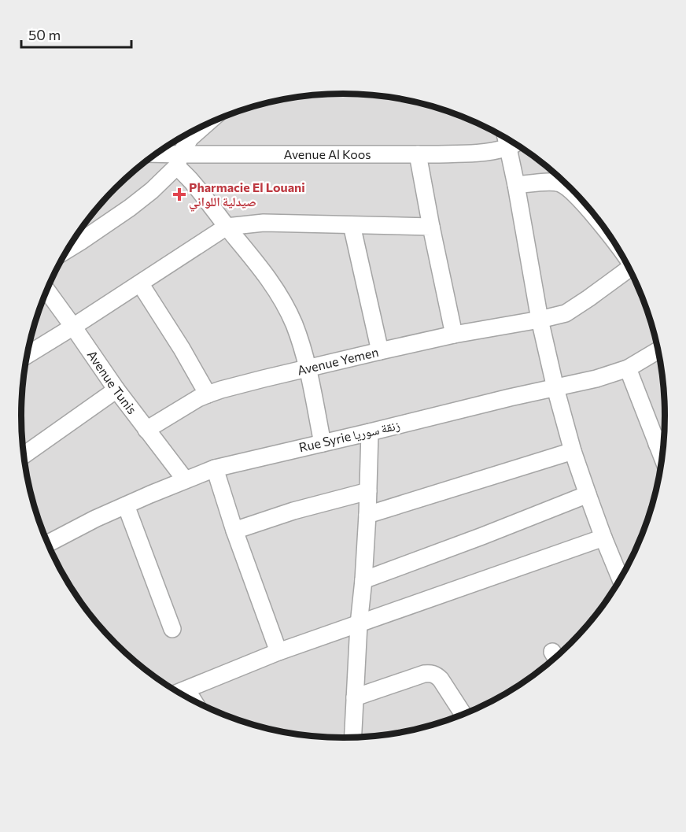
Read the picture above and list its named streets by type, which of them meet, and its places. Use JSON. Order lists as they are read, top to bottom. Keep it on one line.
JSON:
{"streets":{"street":["Avenue Al Koos","Avenue Yemen","Avenue Tunis","Rue Syrie زنقة سوريا"]},"crossings":[["Avenue Yemen","Avenue Tunis"],["Avenue Tunis","Rue Syrie زنقة سوريا"]],"places":{"health":["Pharmacie El Louani صيدلية اللواني"]},"scale_bar":"50 m"}
